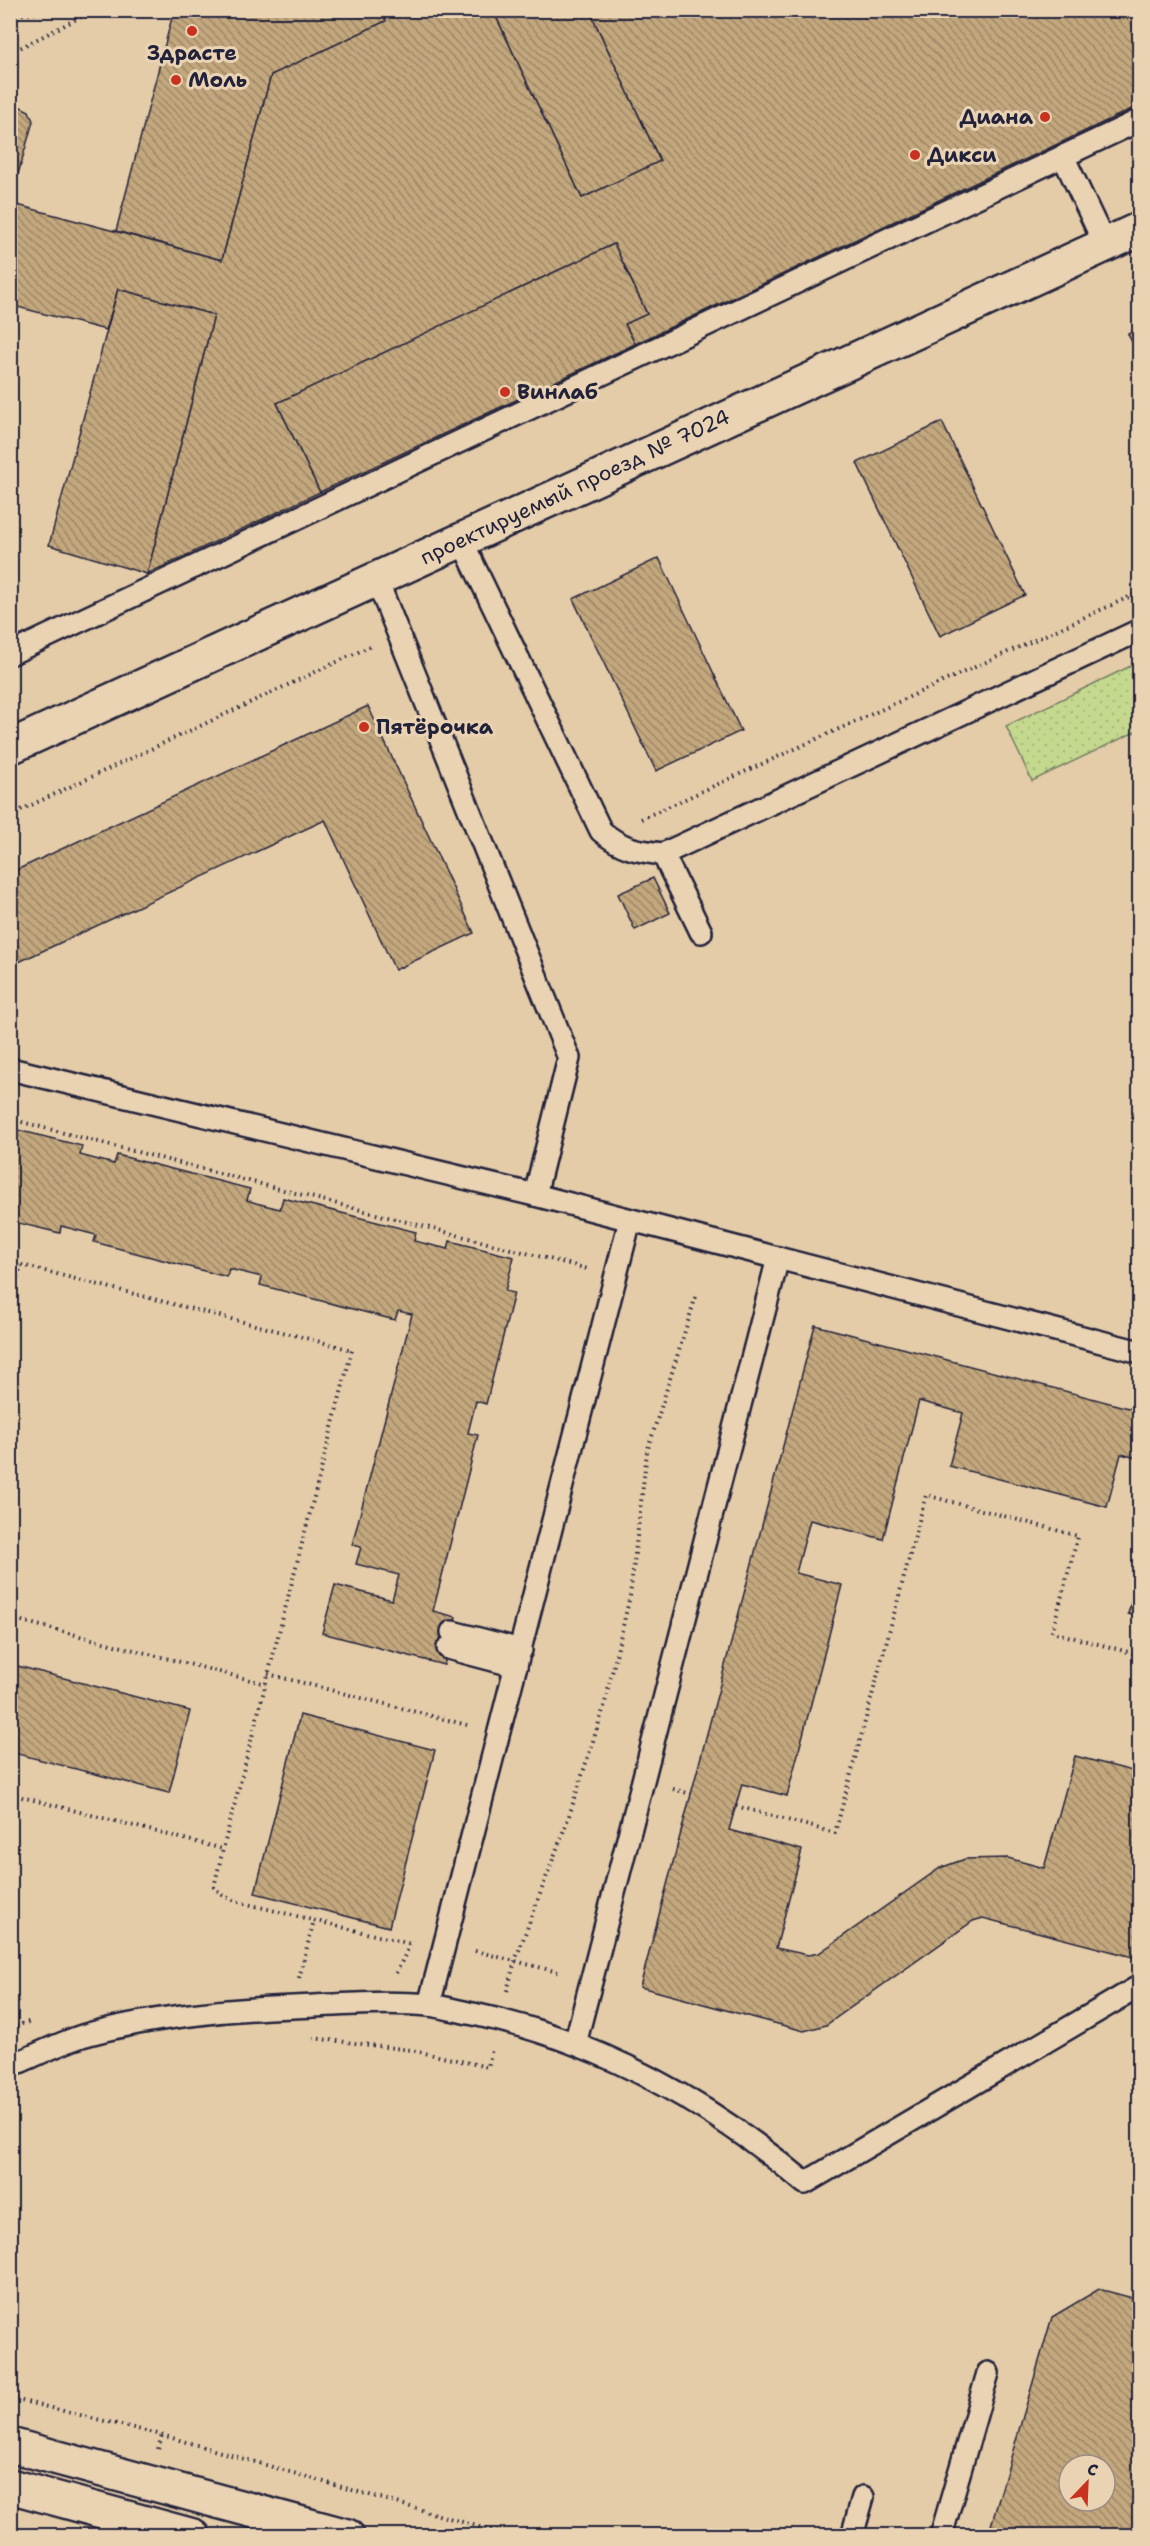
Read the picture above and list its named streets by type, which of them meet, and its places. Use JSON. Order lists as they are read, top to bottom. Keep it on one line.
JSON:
{"streets":{"street":["проектируемый проезд № 7024"]},"places":["Здрасте","Моль","Диана","Дикси","Винлаб","Пятёрочка"],"north":"top right"}
